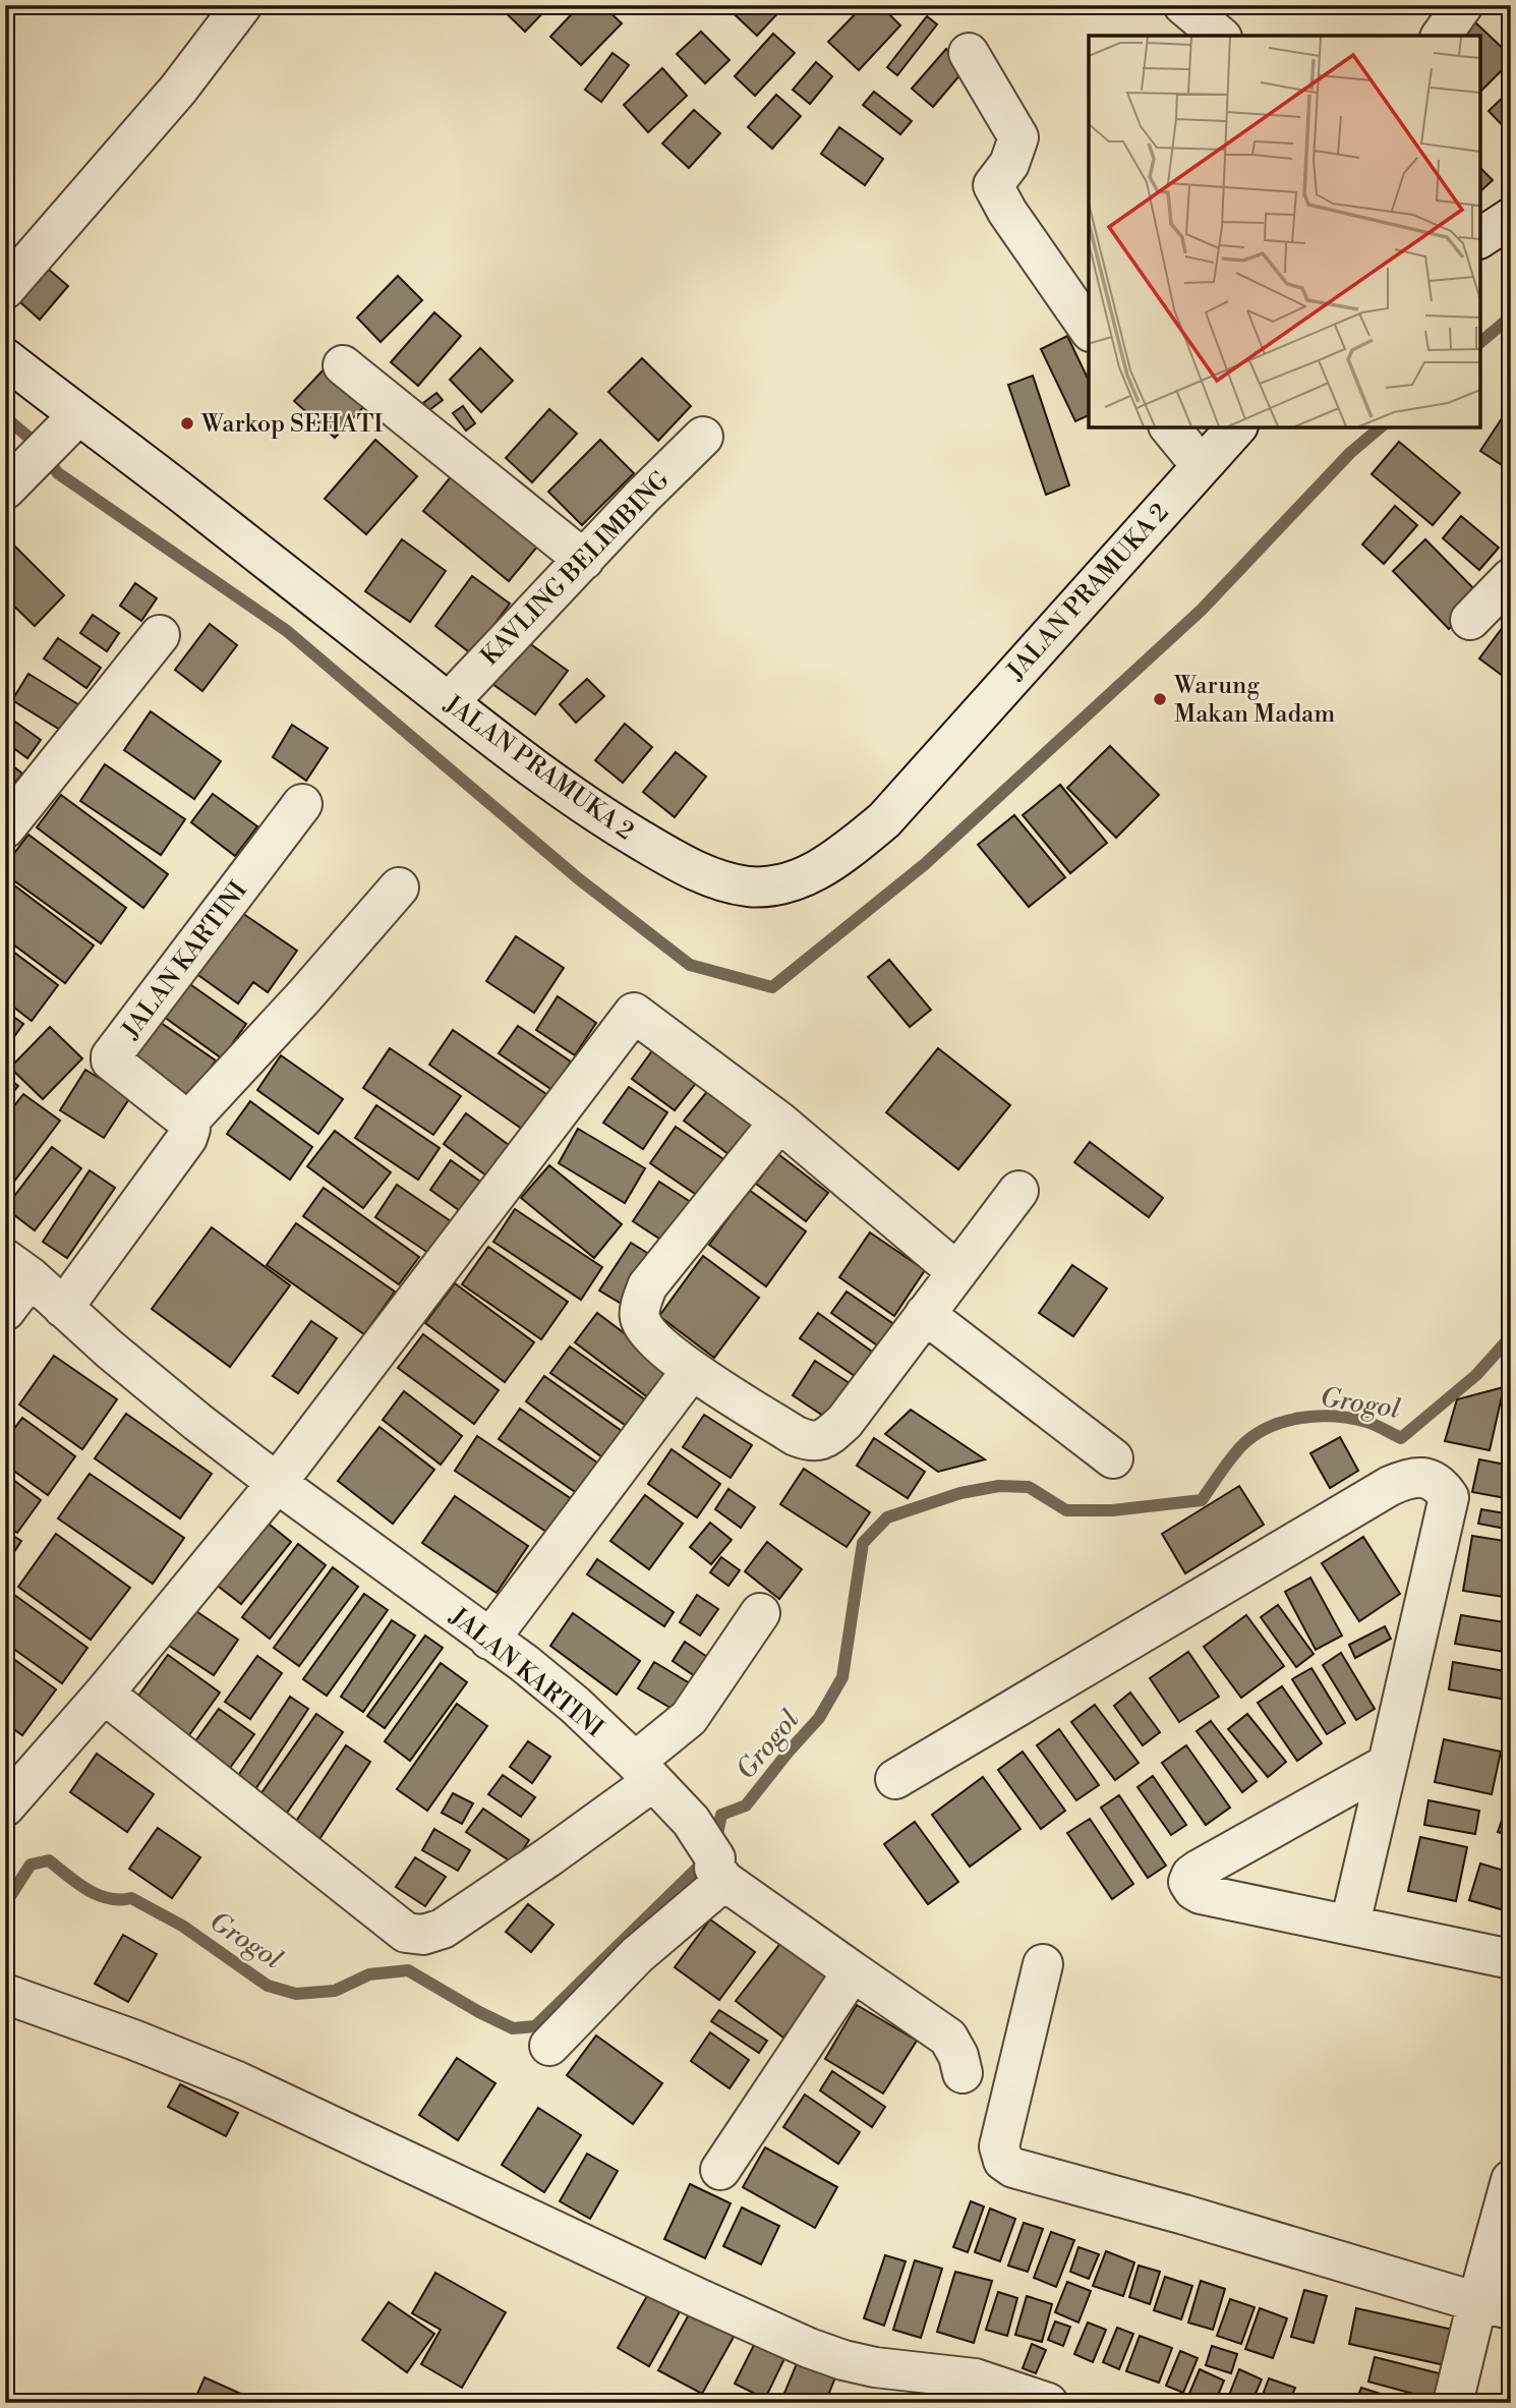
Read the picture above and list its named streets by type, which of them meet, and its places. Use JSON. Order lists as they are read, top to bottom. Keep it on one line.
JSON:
{"streets":{"street":["KAVLING BELIMBING","JALAN PRAMUKA 2","JALAN KARTINI"]},"crossings":[["KAVLING BELIMBING","JALAN PRAMUKA 2"]],"water":["Grogol"],"places":["Warkop SEHATI","Warung Makan Madam"]}
